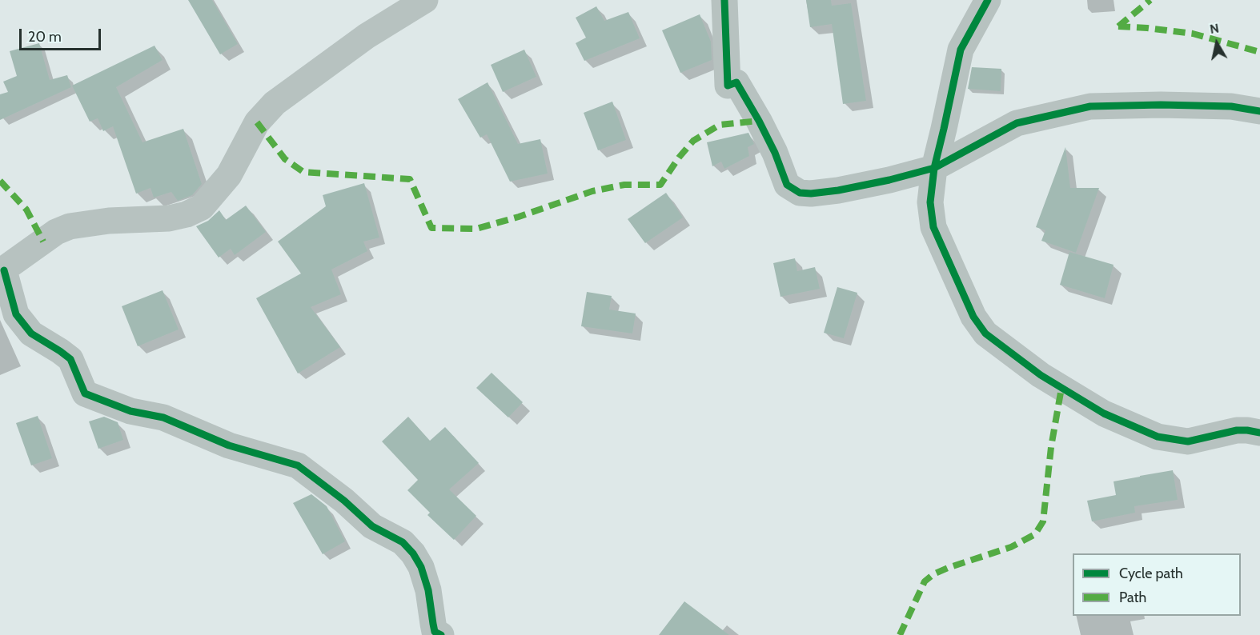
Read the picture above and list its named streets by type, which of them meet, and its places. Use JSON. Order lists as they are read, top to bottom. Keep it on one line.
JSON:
{"legend":["Cycle path","Path"],"scale_bar":"20 m","north":"top"}
